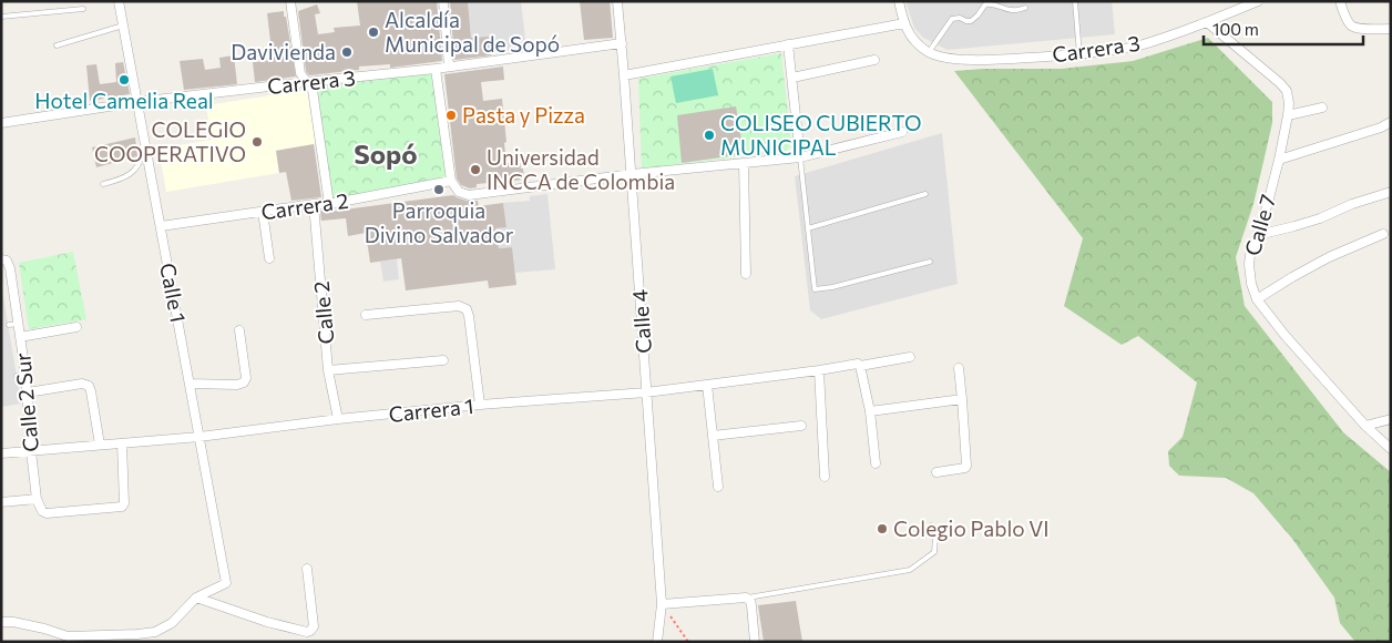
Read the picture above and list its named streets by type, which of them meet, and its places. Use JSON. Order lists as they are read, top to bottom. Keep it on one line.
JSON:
{"streets":{"street":["Carrera 3","Carrera 2","Calle 7","Calle 1","Calle 2","Calle 4","Calle 2 Sur","Carrera 1"]},"crossings":[["Carrera 3","Calle 7"],["Carrera 3","Calle 1"],["Carrera 3","Calle 4"],["Carrera 2","Calle 1"],["Carrera 2","Calle 2"],["Calle 1","Carrera 1"],["Calle 2","Carrera 1"],["Calle 4","Carrera 1"],["Calle 2 Sur","Carrera 1"]],"districts":["Sopó"],"places":["Alcaldía Municipal de Sopó","Davivienda","Hotel Camelia Real","Pasta y Pizza","COLISEO CUBIERTO MUNICIPAL","COLEGIO COOPERATIVO","Universidad INCCA de Colombia","Parroquia Divino Salvador","Colegio Pablo VI"],"scale_bar":"100 m"}
